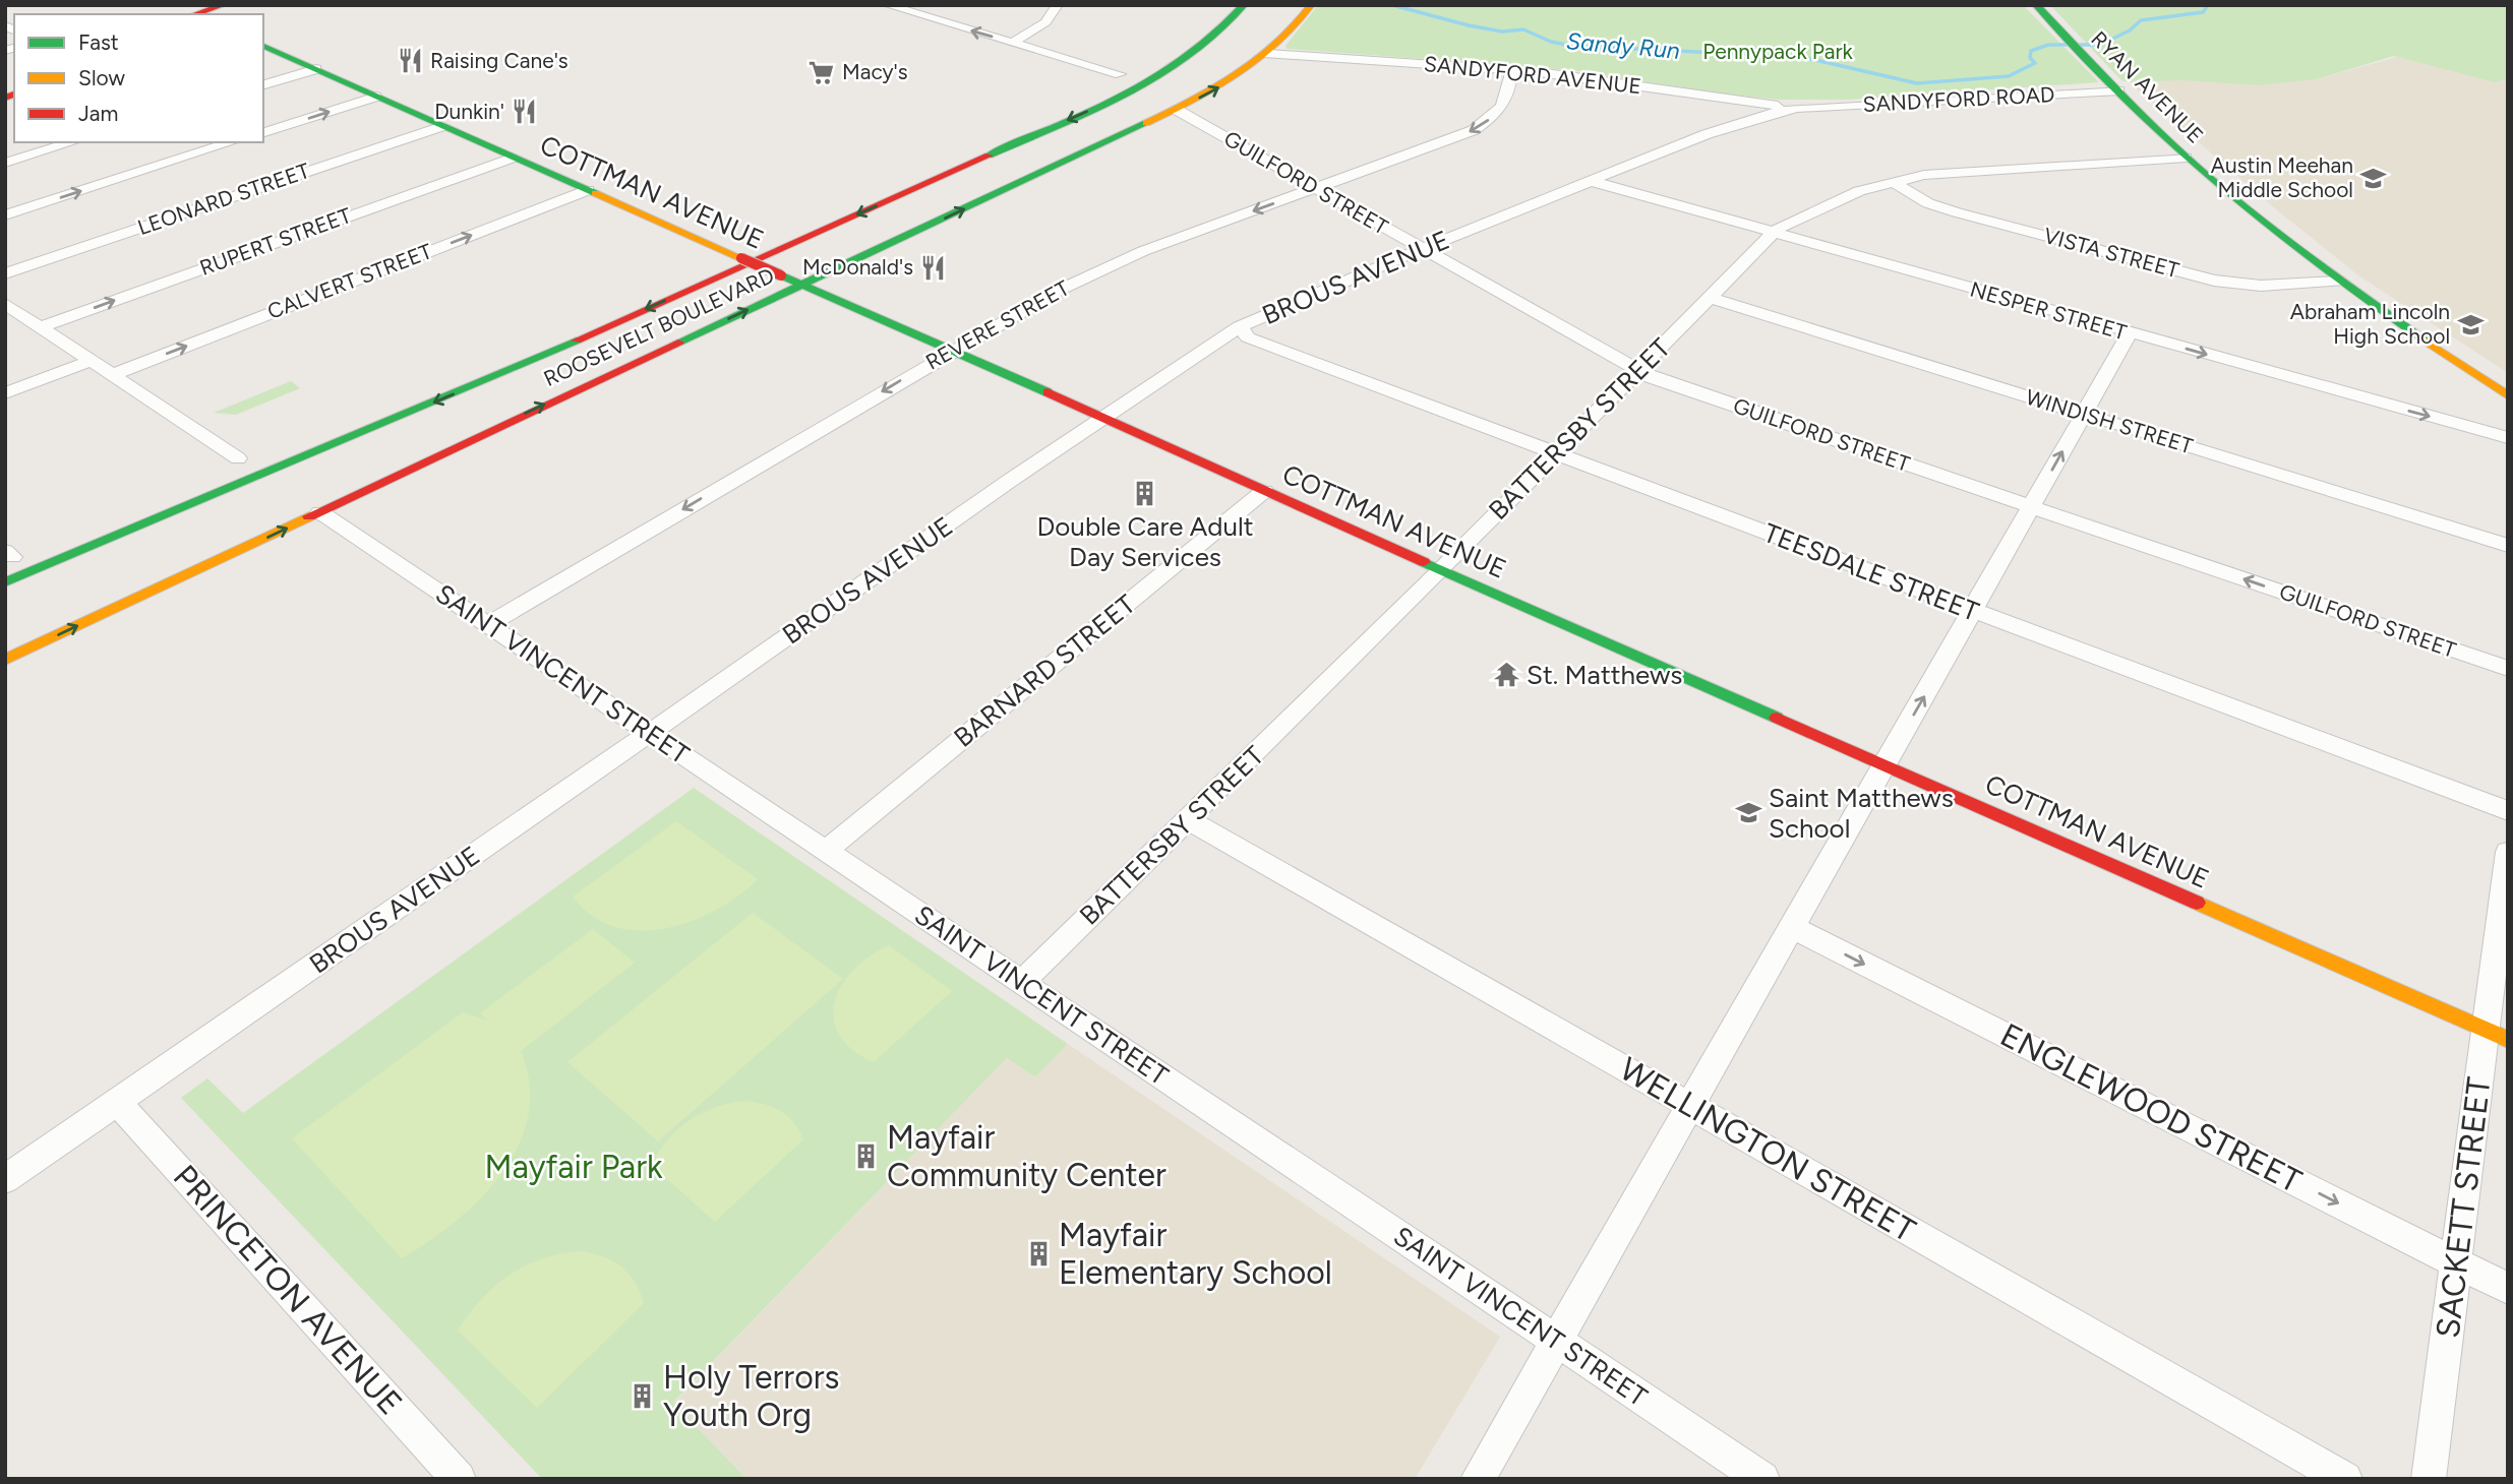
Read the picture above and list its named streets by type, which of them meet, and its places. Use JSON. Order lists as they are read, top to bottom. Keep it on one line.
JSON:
{"streets":{"main road":["RYAN AVENUE","COTTMAN AVENUE","ROOSEVELT BOULEVARD"],"street":["SANDYFORD AVENUE","SANDYFORD ROAD","GUILFORD STREET","LEONARD STREET","RUPERT STREET","VISTA STREET","BROUS AVENUE","CALVERT STREET","NESPER STREET","REVERE STREET","WINDISH STREET","BATTERSBY STREET","TEESDALE STREET","BARNARD STREET","SAINT VINCENT STREET","ENGLEWOOD STREET","WELLINGTON STREET","SACKETT STREET","PRINCETON AVENUE"]},"crossings":[["SANDYFORD AVENUE","SANDYFORD ROAD"],["SANDYFORD AVENUE","BROUS AVENUE"],["SANDYFORD AVENUE","REVERE STREET"],["SANDYFORD AVENUE","ROOSEVELT BOULEVARD"],["RYAN AVENUE","SANDYFORD ROAD"],["RYAN AVENUE","VISTA STREET"],["RYAN AVENUE","BATTERSBY STREET"],["SANDYFORD ROAD","BROUS AVENUE"],["GUILFORD STREET","BROUS AVENUE"],["GUILFORD STREET","REVERE STREET"],["GUILFORD STREET","ROOSEVELT BOULEVARD"],["GUILFORD STREET","BATTERSBY STREET"],["COTTMAN AVENUE","LEONARD STREET"],["COTTMAN AVENUE","RUPERT STREET"],["COTTMAN AVENUE","BROUS AVENUE"],["COTTMAN AVENUE","CALVERT STREET"],["COTTMAN AVENUE","REVERE STREET"],["COTTMAN AVENUE","ROOSEVELT BOULEVARD"],["COTTMAN AVENUE","BATTERSBY STREET"],["COTTMAN AVENUE","BARNARD STREET"],["COTTMAN AVENUE","SACKETT STREET"],["VISTA STREET","BATTERSBY STREET"],["BROUS AVENUE","NESPER STREET"],["BROUS AVENUE","TEESDALE STREET"],["BROUS AVENUE","SAINT VINCENT STREET"],["BROUS AVENUE","PRINCETON AVENUE"],["NESPER STREET","BATTERSBY STREET"],["REVERE STREET","SAINT VINCENT STREET"],["ROOSEVELT BOULEVARD","SAINT VINCENT STREET"],["WINDISH STREET","BATTERSBY STREET"],["BATTERSBY STREET","TEESDALE STREET"],["BATTERSBY STREET","SAINT VINCENT STREET"],["BATTERSBY STREET","WELLINGTON STREET"],["BARNARD STREET","SAINT VINCENT STREET"],["ENGLEWOOD STREET","SACKETT STREET"]],"one_way":["NESPER STREET","REVERE STREET","ENGLEWOOD STREET"],"water":["Sandy Run"],"parks":["Pennypack Park","Mayfair Park"],"places":{"restaurant":["Raising Cane's","Dunkin'","McDonald's"],"supermarket":["Macy's"],"school or university":["Austin Meehan Middle School","Abraham Lincoln High School","Saint Matthews School"],"building":["Double Care Adult Day Services","Mayfair Community Center","Mayfair Elementary School","Holy Terrors Youth Org"],"temple":["St. Matthews"]},"legend":["Fast","Slow","Jam"]}
